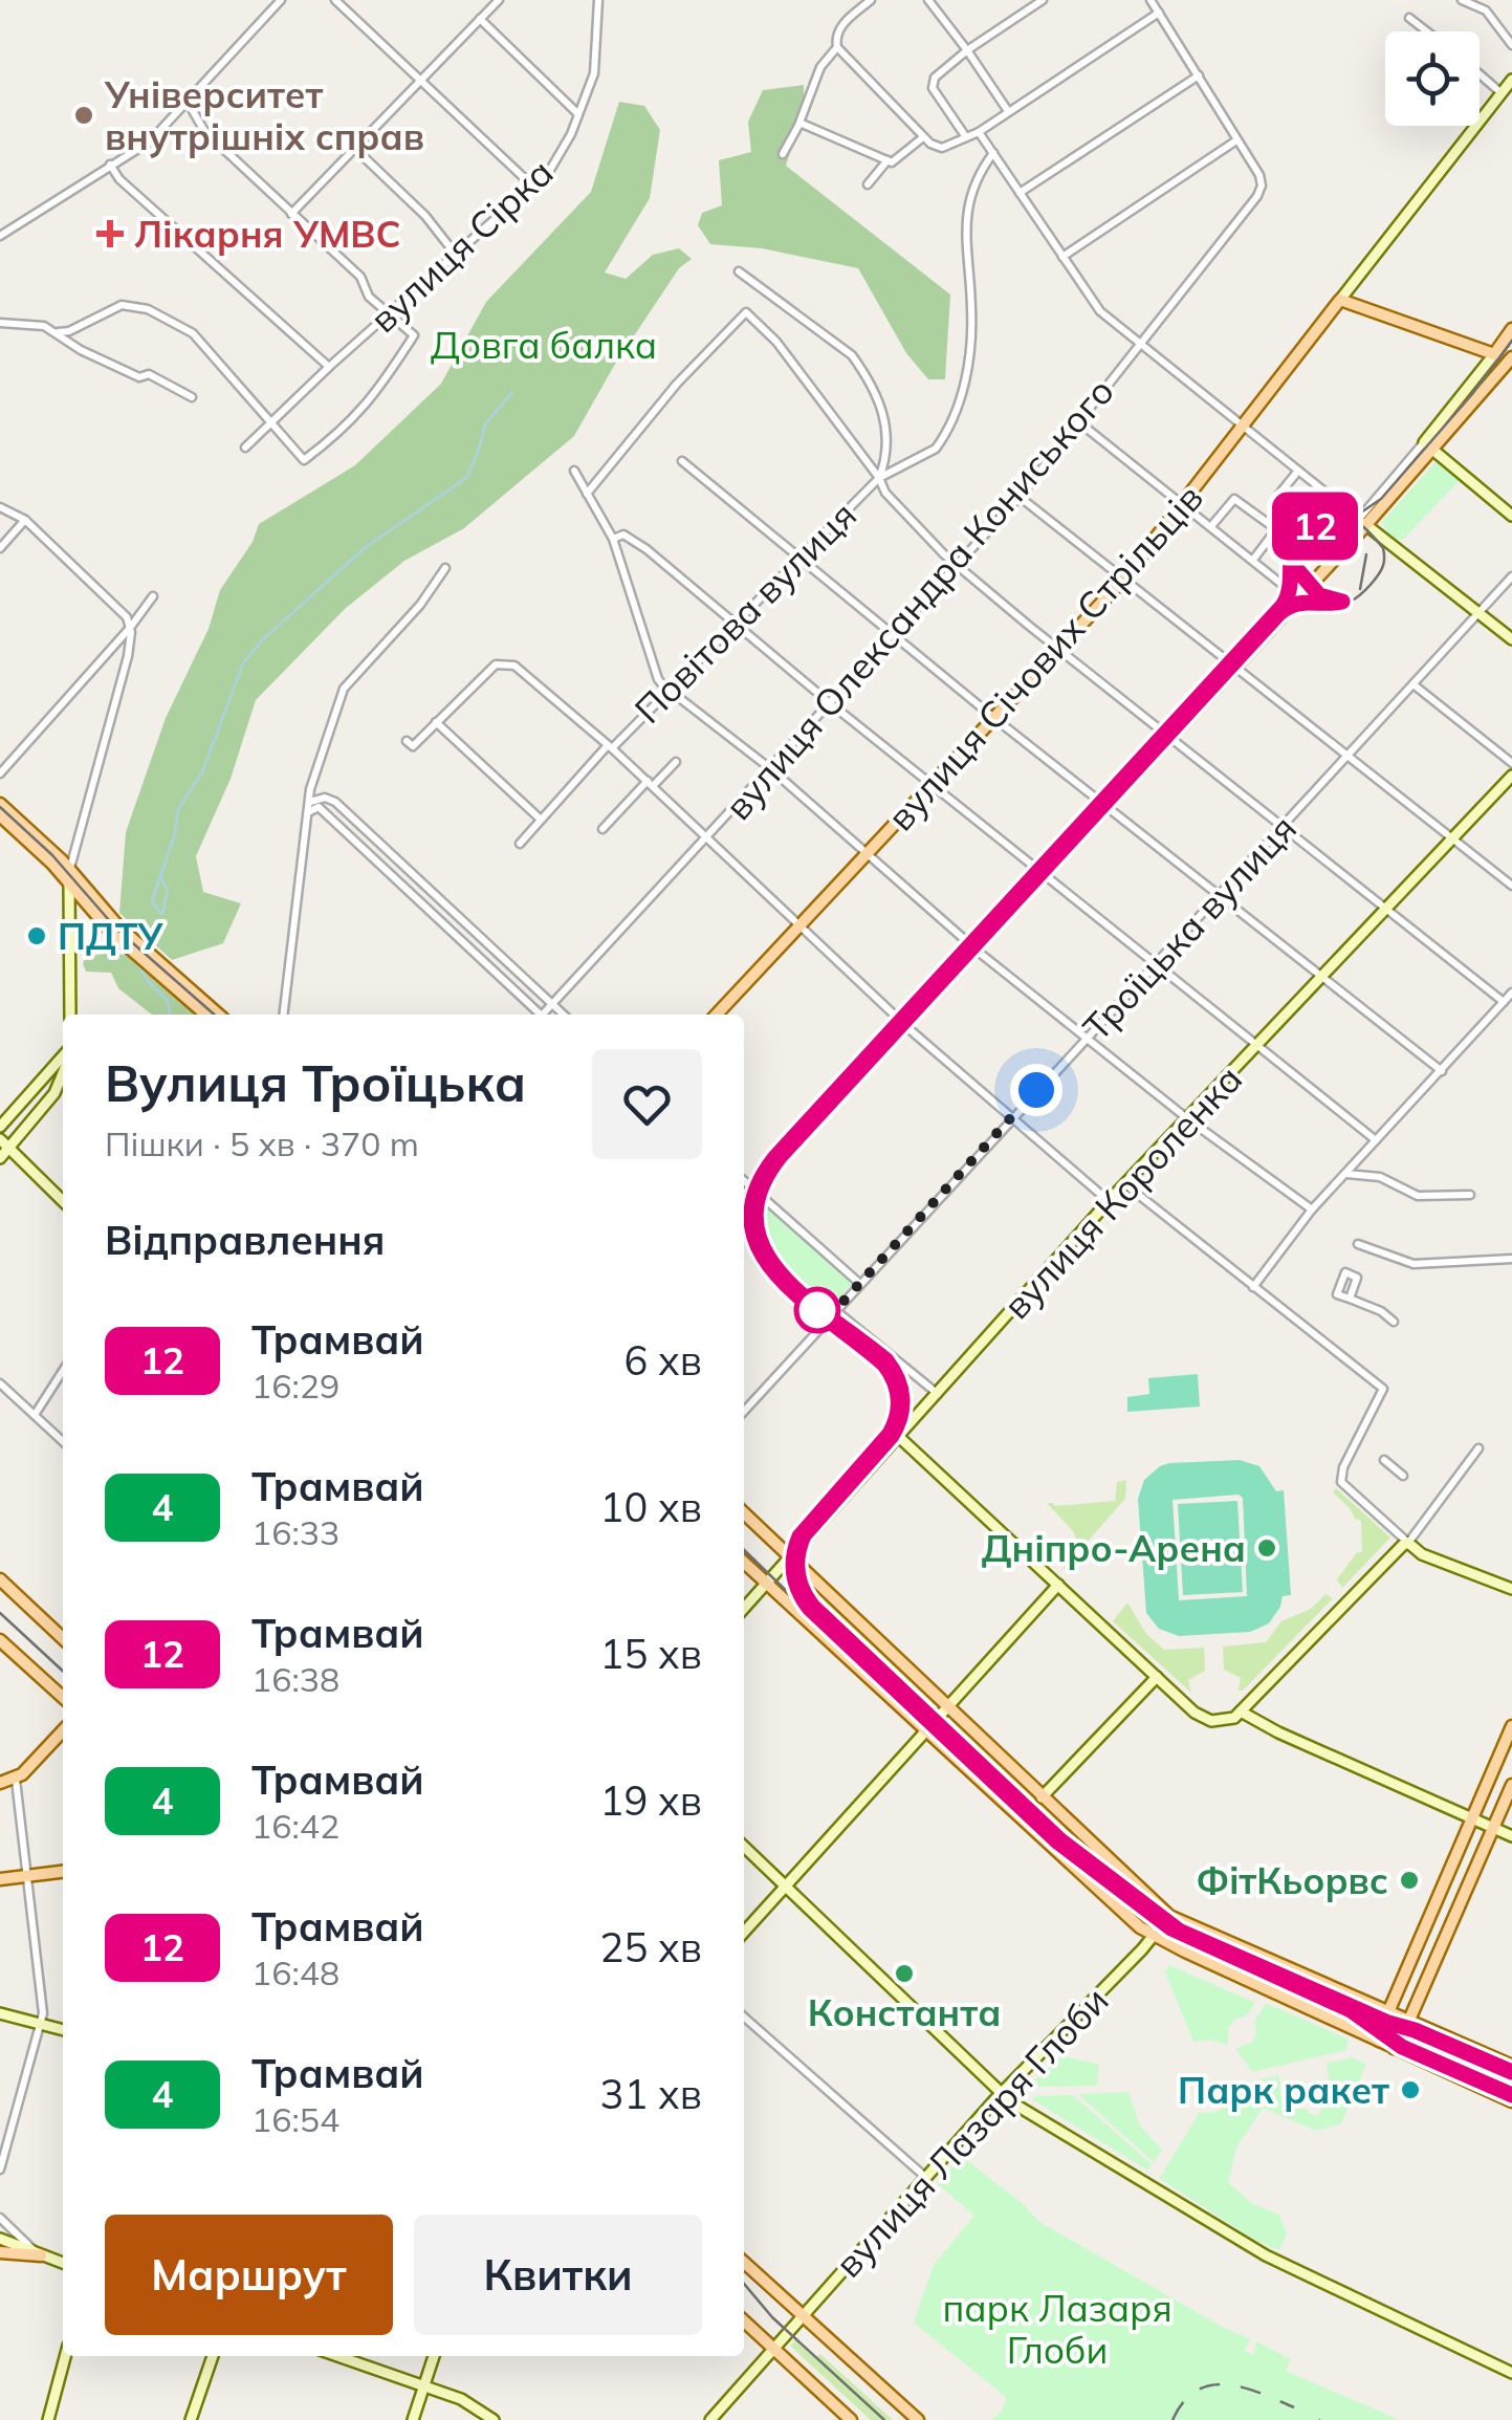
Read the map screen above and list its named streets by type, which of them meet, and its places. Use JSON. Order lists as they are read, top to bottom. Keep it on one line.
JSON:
{"streets":{"main road":["вулиця Січових Стрільців"],"street":["вулиця Сірка","вулиця Олександра Кониського","Повітова вулиця","Троїцька вулиця","вулиця Короленка","вулиця Лазаря Глоби"]},"parks":["Довга балка","парк Лазаря Глоби"],"places":{"other":["Університет внутрішніх справ","ПДТУ","Дніпро-Арена","ФiтКьорвс","Константа","Парк ракет"],"health":["Лікарня УМВС"]},"lines":["tram line 12"],"page":{"on_map":"12","heading":[["Вулиця Троїцька","Пішки · 5 хв · 370 m"],"Відправлення"],"list":[{"mark":"12","name":"Трамвай","note":"16:29","value":"6 хв"},{"mark":"4","name":"Трамвай","note":"16:33","value":"10 хв"},{"mark":"12","name":"Трамвай","note":"16:38","value":"15 хв"},{"mark":"4","name":"Трамвай","note":"16:42","value":"19 хв"},{"mark":"12","name":"Трамвай","note":"16:48","value":"25 хв"},{"mark":"4","name":"Трамвай","note":"16:54","value":"31 хв"}],"buttons":["Маршрут","Квитки"]}}
